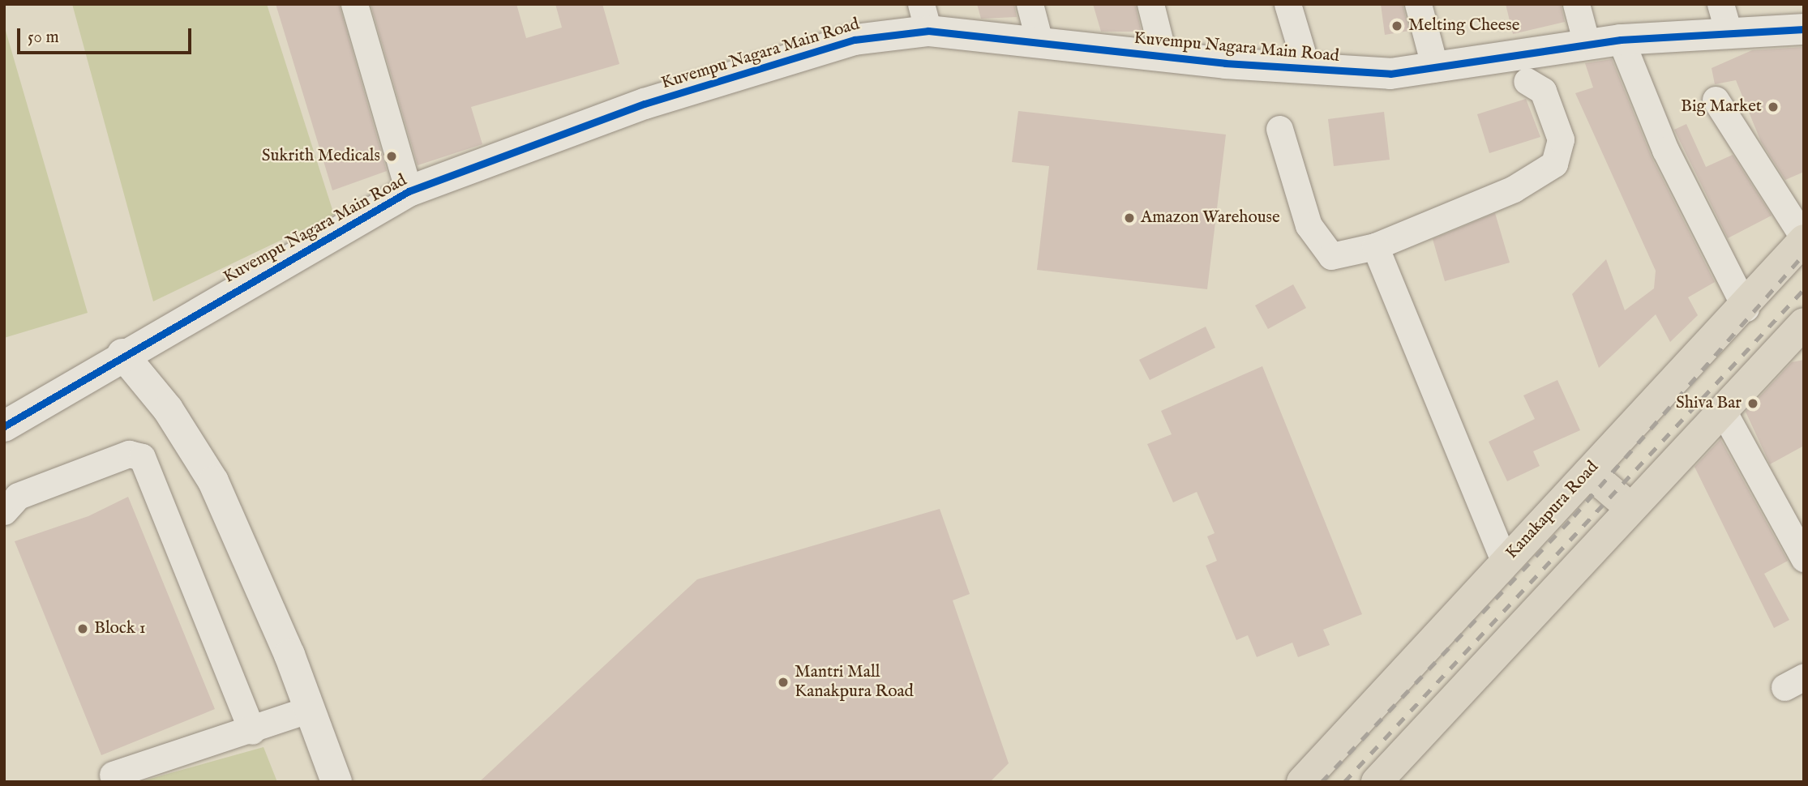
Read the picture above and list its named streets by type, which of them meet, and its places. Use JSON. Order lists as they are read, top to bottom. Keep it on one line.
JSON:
{"streets":{"highway":["Kanakapura Road"],"street":["Kuvempu Nagara Main Road"]},"places":["Melting Cheese","Big Market","Sukrith Medicals","Amazon Warehouse","Shiva Bar","Block 1","Mantri Mall Kanakpura Road"],"scale_bar":"50 m"}
